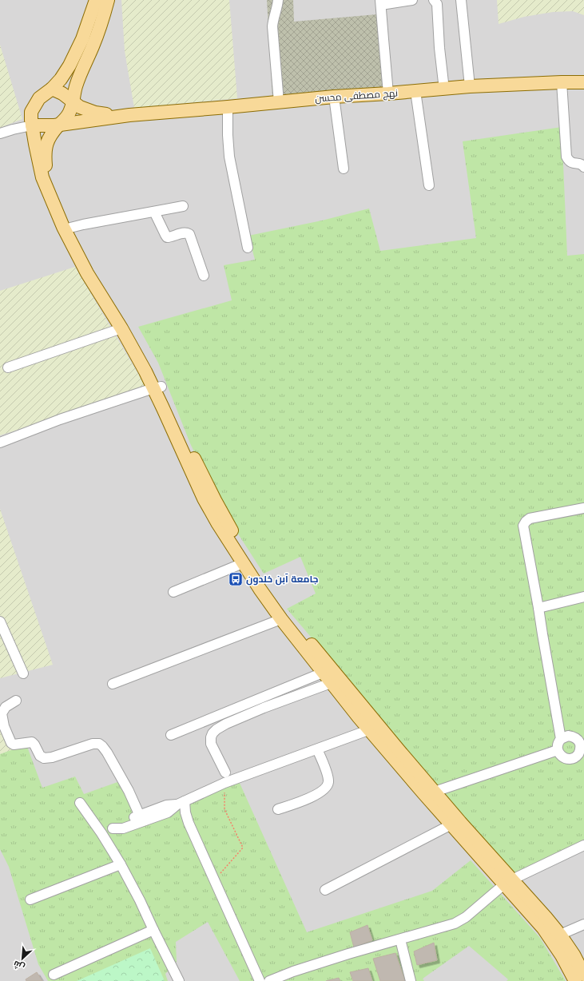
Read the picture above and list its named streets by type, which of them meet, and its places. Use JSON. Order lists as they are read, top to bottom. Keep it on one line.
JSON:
{"streets":{"main road":["نهج مصطفى محسن"]},"places":{"bus stop":["جامعة آبن خلدون"]},"north":"bottom left"}
